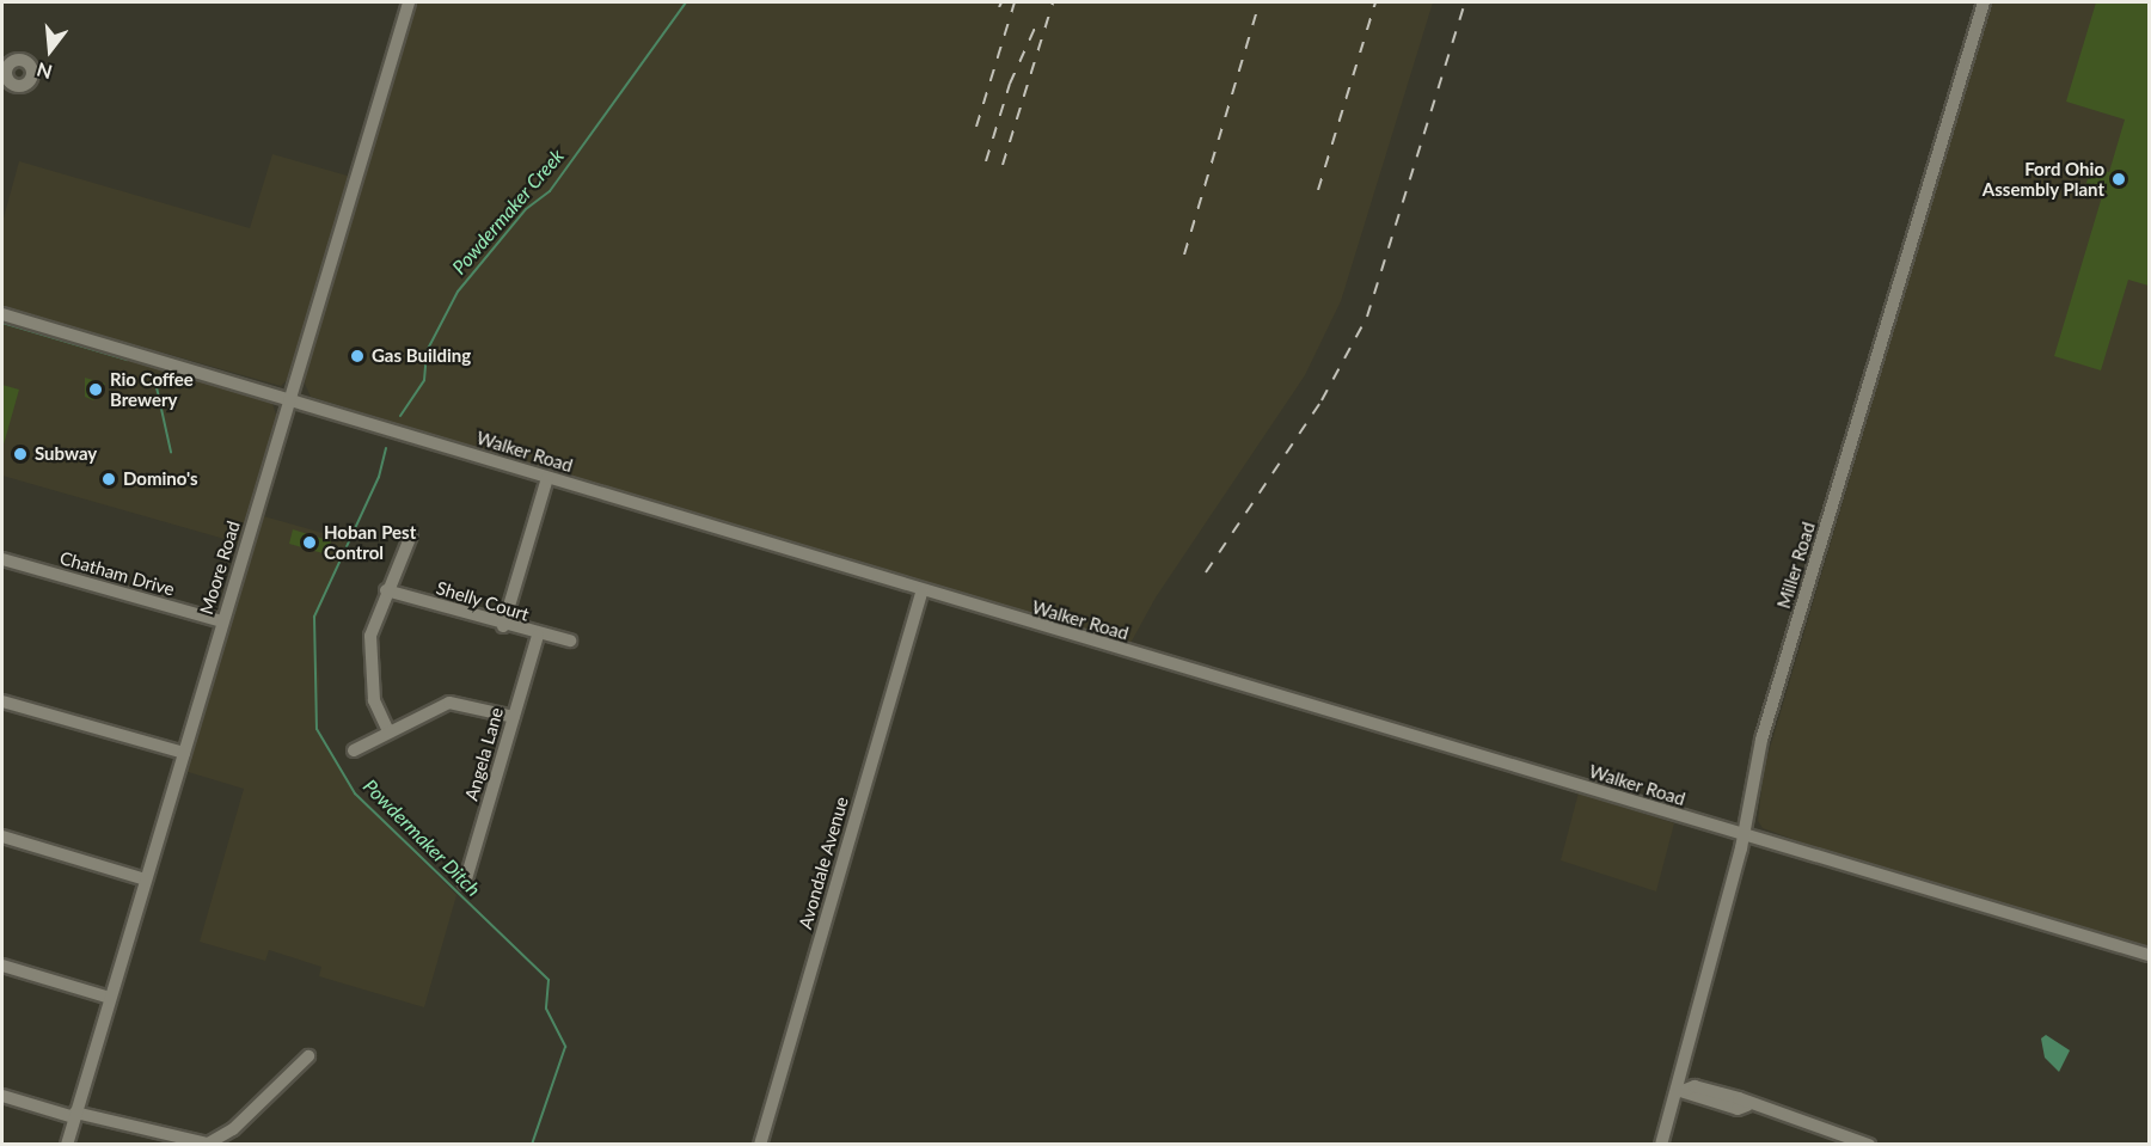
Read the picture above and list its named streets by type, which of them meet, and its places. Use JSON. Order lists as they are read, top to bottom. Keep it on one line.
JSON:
{"streets":{"street":["Walker Road","Miller Road","Moore Road","Chatham Drive","Shelly Court","Angela Lane","Avondale Avenue"]},"crossings":[["Walker Road","Miller Road"],["Walker Road","Moore Road"],["Walker Road","Avondale Avenue"],["Moore Road","Chatham Drive"],["Shelly Court","Angela Lane"]],"water":["Powdermaker Creek","Powdermaker Ditch"],"places":["Ford Ohio Assembly Plant","Gas Building","Rio Coffee Brewery","Subway","Domino's","Hoban Pest Control"],"north":"bottom"}
